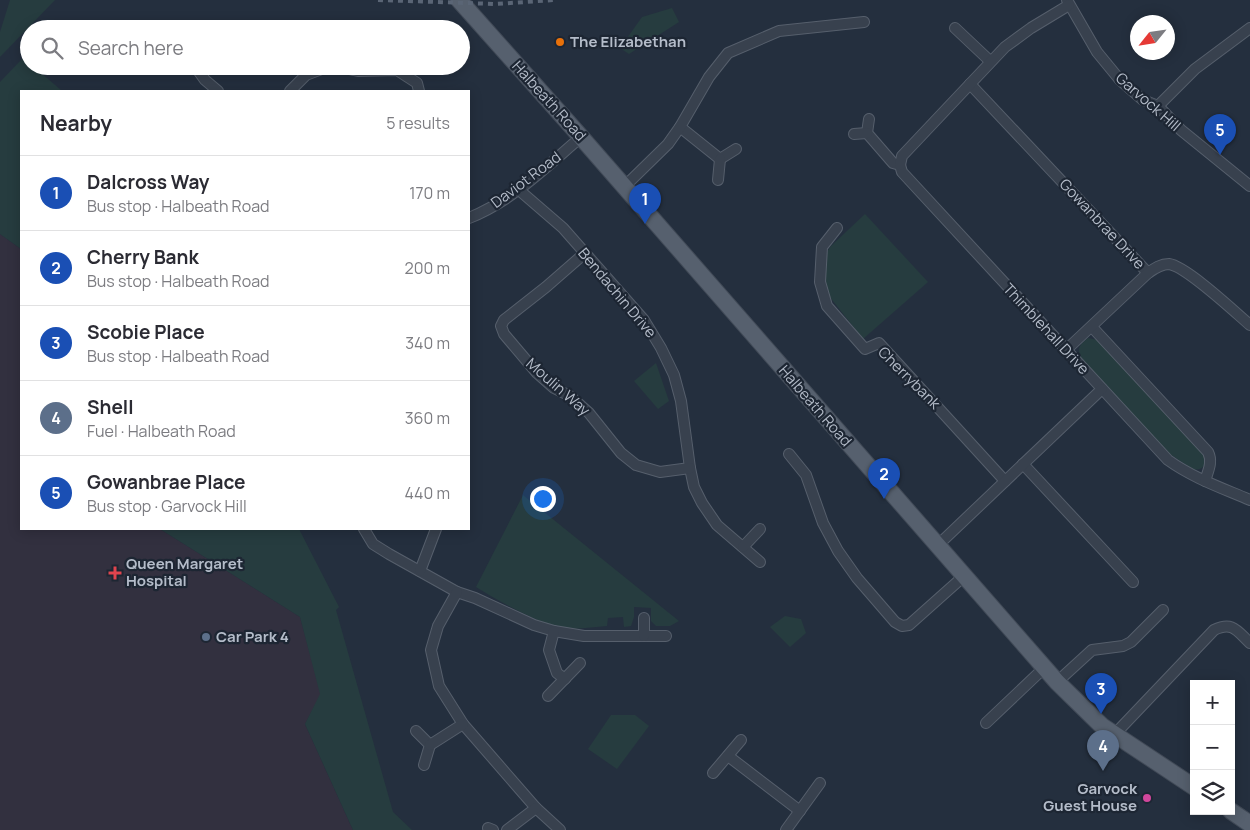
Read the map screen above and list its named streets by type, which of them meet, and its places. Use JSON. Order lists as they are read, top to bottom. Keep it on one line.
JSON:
{"streets":{"main road":["Halbeath Road"],"street":["Garvock Hill","Daviot Road","Gowanbrae Drive","Bendachin Drive","Thimblehall Drive","Cherrybank","Moulin Way"]},"crossings":[["Halbeath Road","Daviot Road"],["Daviot Road","Bendachin Drive"],["Bendachin Drive","Moulin Way"]],"places":{"other":["The Elizabethan","Car Park 4","Garvock Guest House"],"health":["Queen Margaret Hospital"]},"north":"bottom left","page":{"search":"Search here","heading":["Nearby","5 results"],"pins":["5","1","2","3","4"],"list":[{"mark":"1","name":"Dalcross Way","note":"Bus stop · Halbeath Road","value":"170 m"},{"mark":"2","name":"Cherry Bank","note":"Bus stop · Halbeath Road","value":"200 m"},{"mark":"3","name":"Scobie Place","note":"Bus stop · Halbeath Road","value":"340 m"},{"mark":"4","name":"Shell","note":"Fuel · Halbeath Road","value":"360 m"},{"mark":"5","name":"Gowanbrae Place","note":"Bus stop · Garvock Hill","value":"440 m"}],"map_buttons":["+","−"]}}
